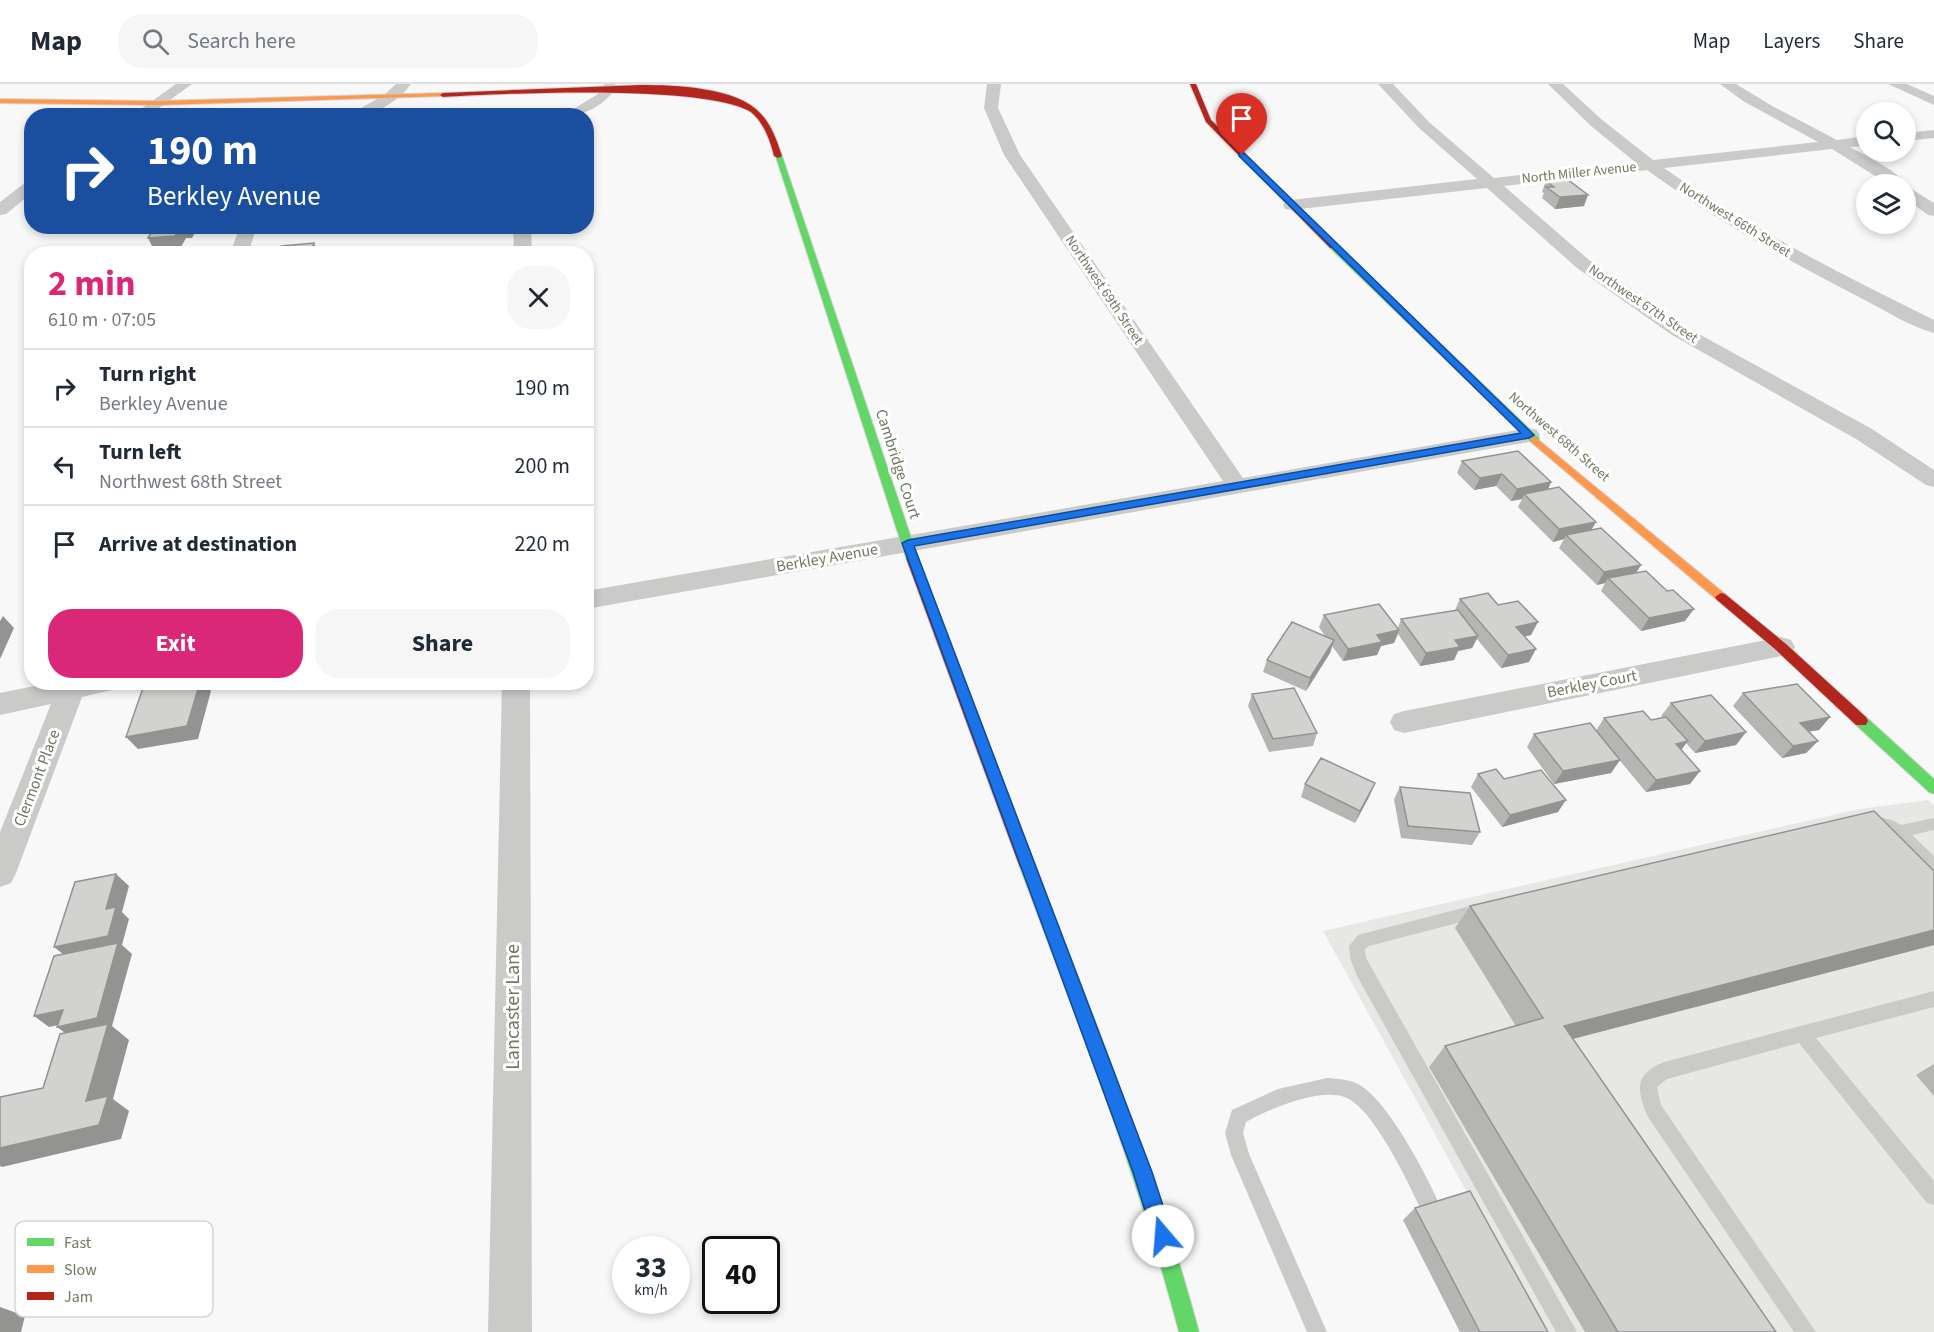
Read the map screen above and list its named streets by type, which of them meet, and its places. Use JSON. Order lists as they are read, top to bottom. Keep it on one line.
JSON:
{"streets":{"street":["North Miller Avenue","Northwest 66th Street","Northwest 69th Street","Northwest 67th Street","Northwest 68th Street","Cambridge Court","Berkley Avenue","Berkley Court","Clermont Place","Lancaster Lane"]},"crossings":[["North Miller Avenue","Northwest 66th Street"],["North Miller Avenue","Northwest 67th Street"],["North Miller Avenue","Northwest 68th Street"],["Northwest 69th Street","Berkley Avenue"],["Northwest 68th Street","Berkley Avenue"],["Northwest 68th Street","Berkley Court"],["Cambridge Court","Berkley Avenue"]],"legend":["Fast","Slow","Jam"],"page":{"header":"Map","search":"Search here","nav":["Map","Layers","Share"],"turn":["190 m","Berkley Avenue"],"heading":["2 min","610 m · 07:05"],"list":[{"name":"Turn right","note":"Berkley Avenue","value":"190 m"},{"name":"Turn left","note":"Northwest 68th Street","value":"200 m"},{"name":"Arrive at destination","value":"220 m"}],"buttons":["Exit","Share"],"speed":"33 km/h","limit":"40"}}
